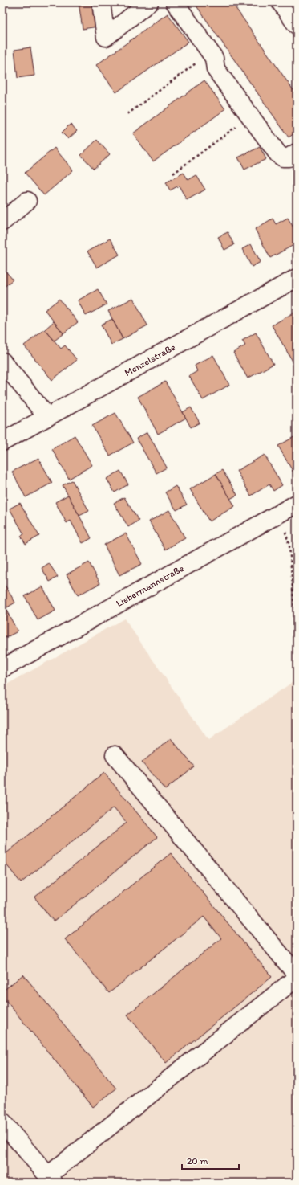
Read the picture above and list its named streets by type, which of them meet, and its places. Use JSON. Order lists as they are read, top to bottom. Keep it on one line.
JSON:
{"streets":{"street":["Menzelstraße","Liebermannstraße"]},"scale_bar":"20 m"}
